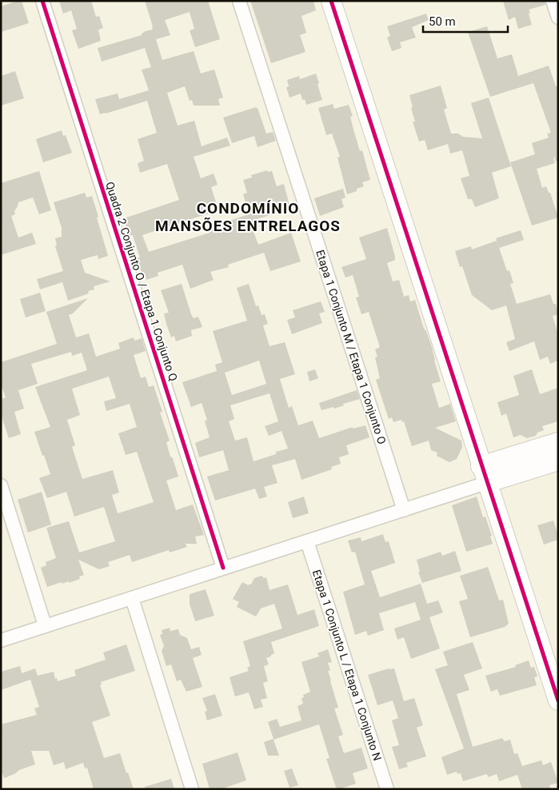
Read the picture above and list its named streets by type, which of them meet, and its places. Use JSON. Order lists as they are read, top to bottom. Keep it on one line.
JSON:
{"streets":{"street":["Quadra 2 Conjunto O / Etapa 1 Conjunto Q","Etapa 1 Conjunto M / Etapa 1 Conjunto O","Etapa 1 Conjunto L / Etapa 1 Conjunto N"]},"districts":["CONDOMÍNIO MANSÕES ENTRELAGOS"],"scale_bar":"50 m"}
